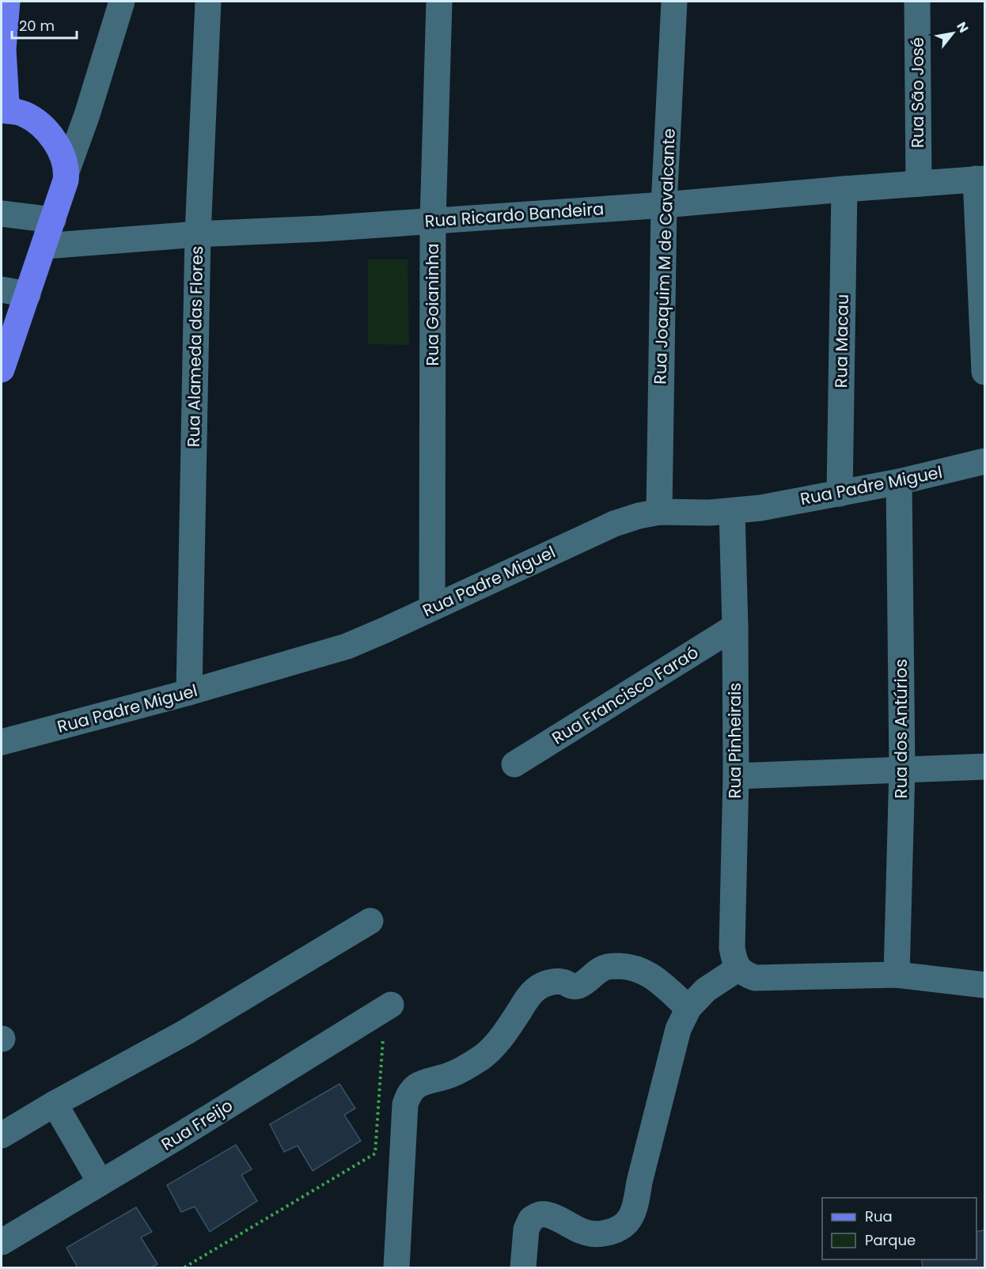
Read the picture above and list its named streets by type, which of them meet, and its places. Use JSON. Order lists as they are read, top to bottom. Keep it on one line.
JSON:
{"streets":{"street":["Rua São José","Rua Ricardo Bandeira","Rua Joaquim M de Cavalcante","Rua Goianinha","Rua Macau","Rua Alameda das Flores","Rua Padre Miguel","Rua Francisco Faraó","Rua dos Antúrios","Rua Pinheirais","Rua Freijo"]},"crossings":[["Rua São José","Rua Ricardo Bandeira"],["Rua Ricardo Bandeira","Rua Joaquim M de Cavalcante"],["Rua Ricardo Bandeira","Rua Goianinha"],["Rua Ricardo Bandeira","Rua Macau"],["Rua Ricardo Bandeira","Rua Alameda das Flores"],["Rua Joaquim M de Cavalcante","Rua Padre Miguel"],["Rua Goianinha","Rua Padre Miguel"],["Rua Macau","Rua Padre Miguel"],["Rua Alameda das Flores","Rua Padre Miguel"],["Rua Padre Miguel","Rua dos Antúrios"],["Rua Padre Miguel","Rua Pinheirais"],["Rua Francisco Faraó","Rua Pinheirais"]],"legend":["Rua","Parque"],"scale_bar":"20 m","north":"top right"}
